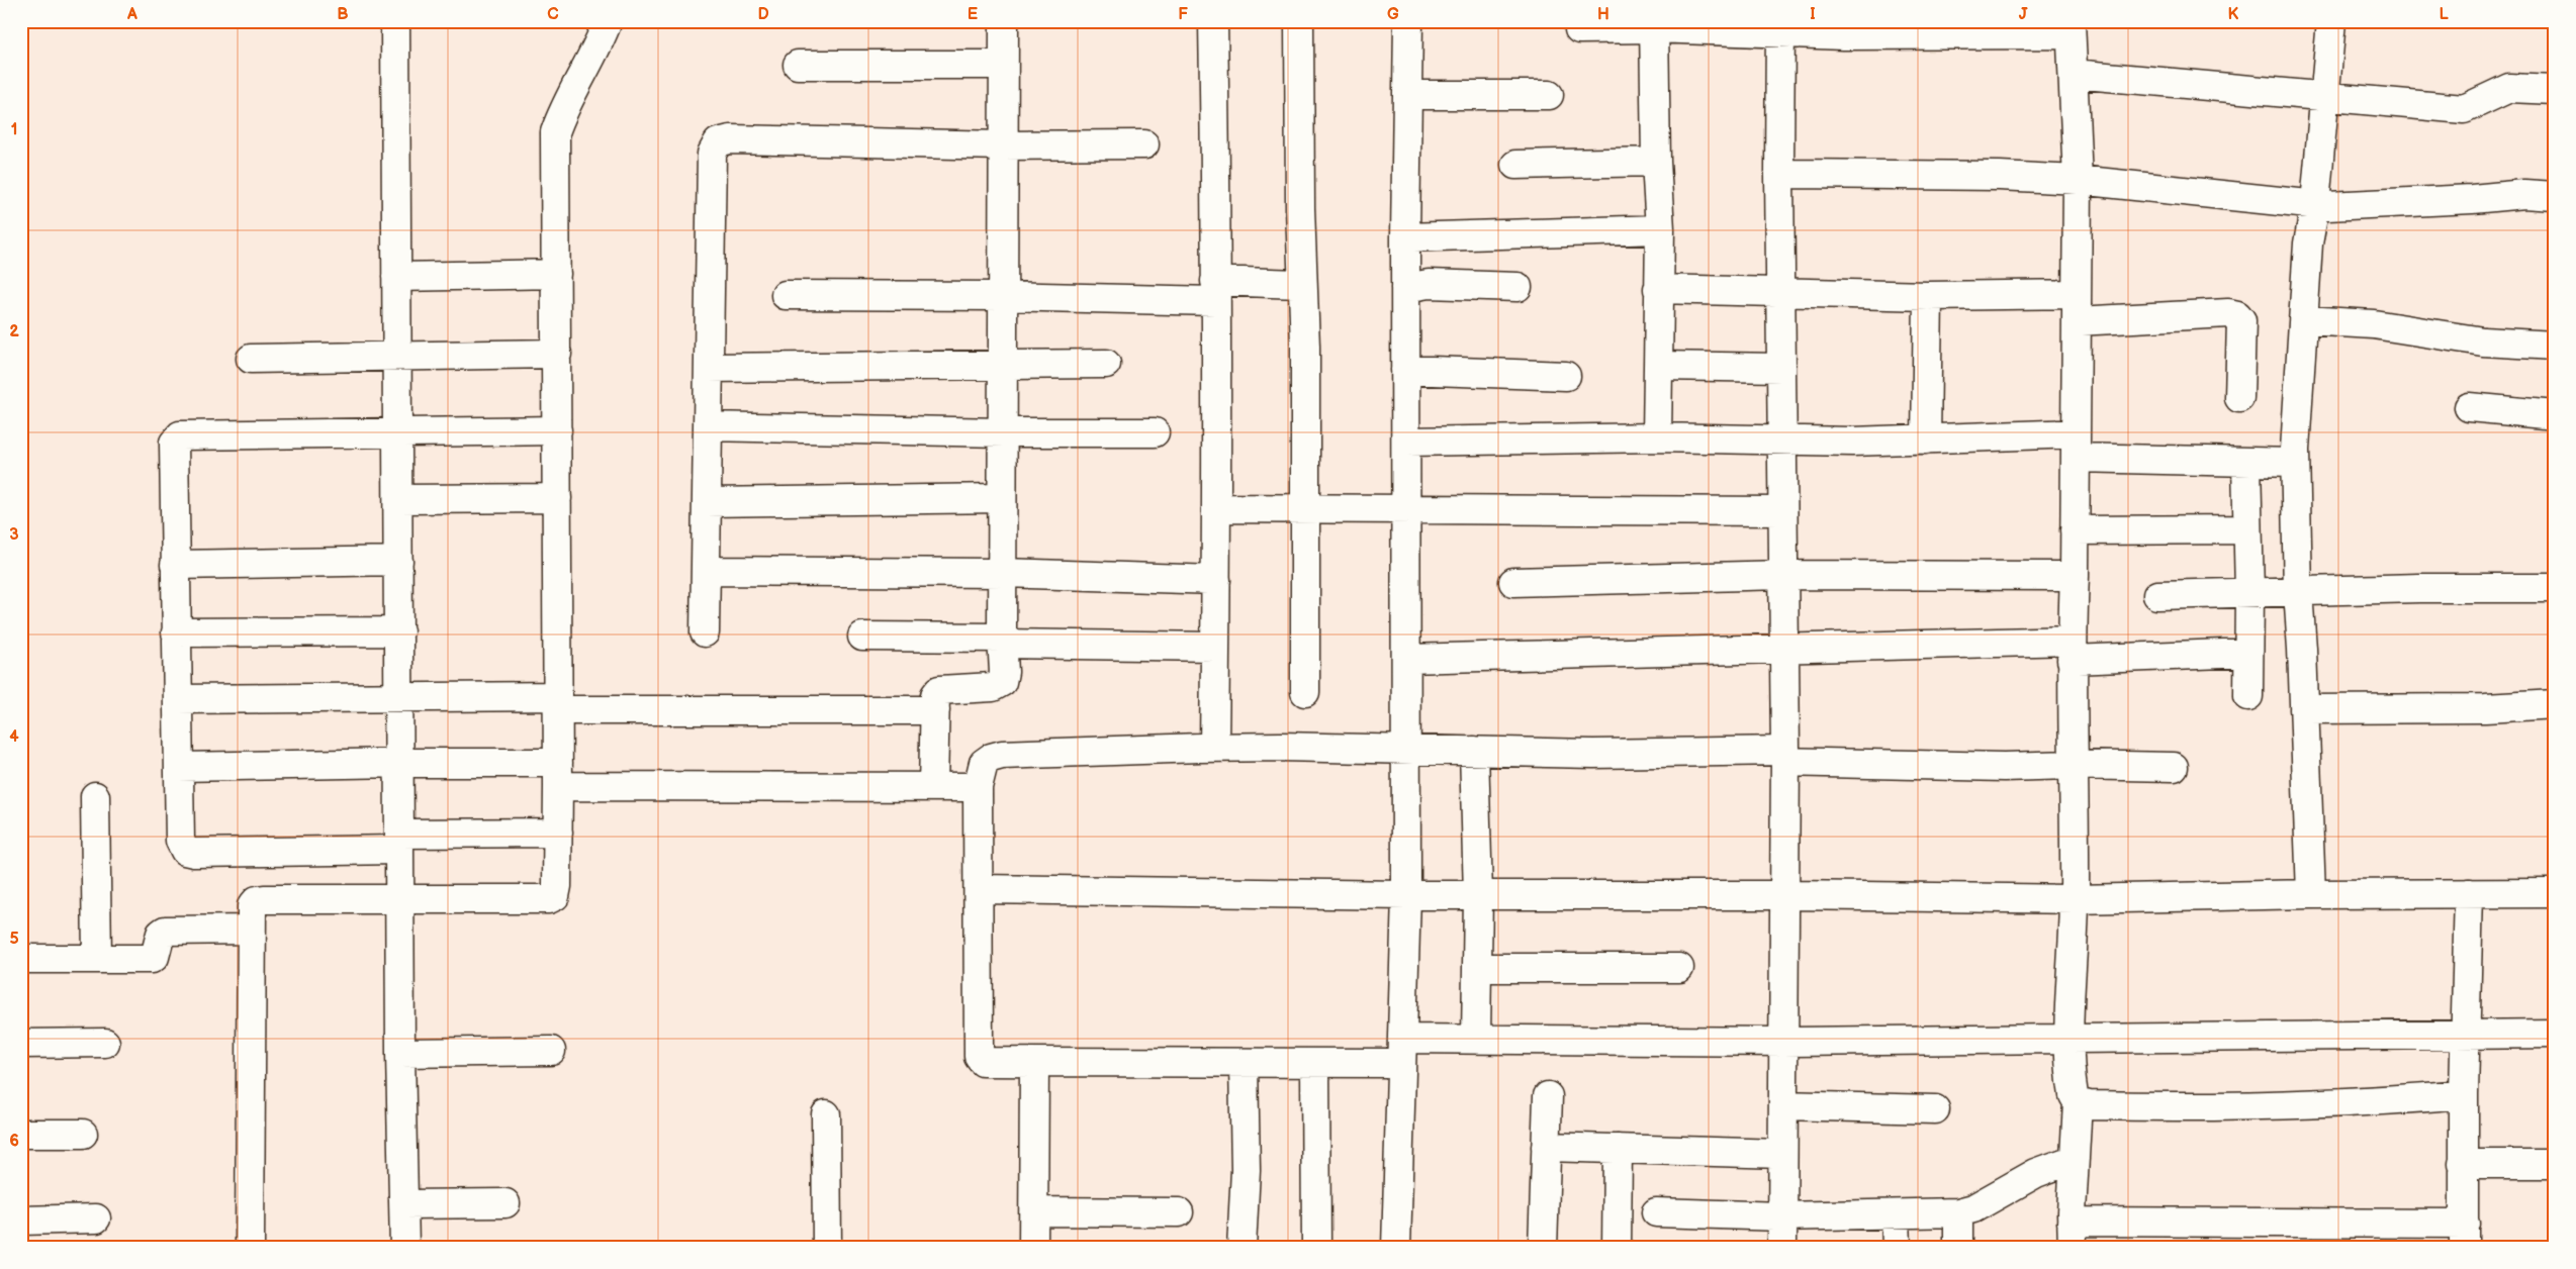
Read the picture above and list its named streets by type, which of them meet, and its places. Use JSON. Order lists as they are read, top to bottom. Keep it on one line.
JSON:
{"grid":{"columns":["A","B","C","D","E","F","G","H","I","J","K","L"],"rows":["1","2","3","4","5","6"]}}
